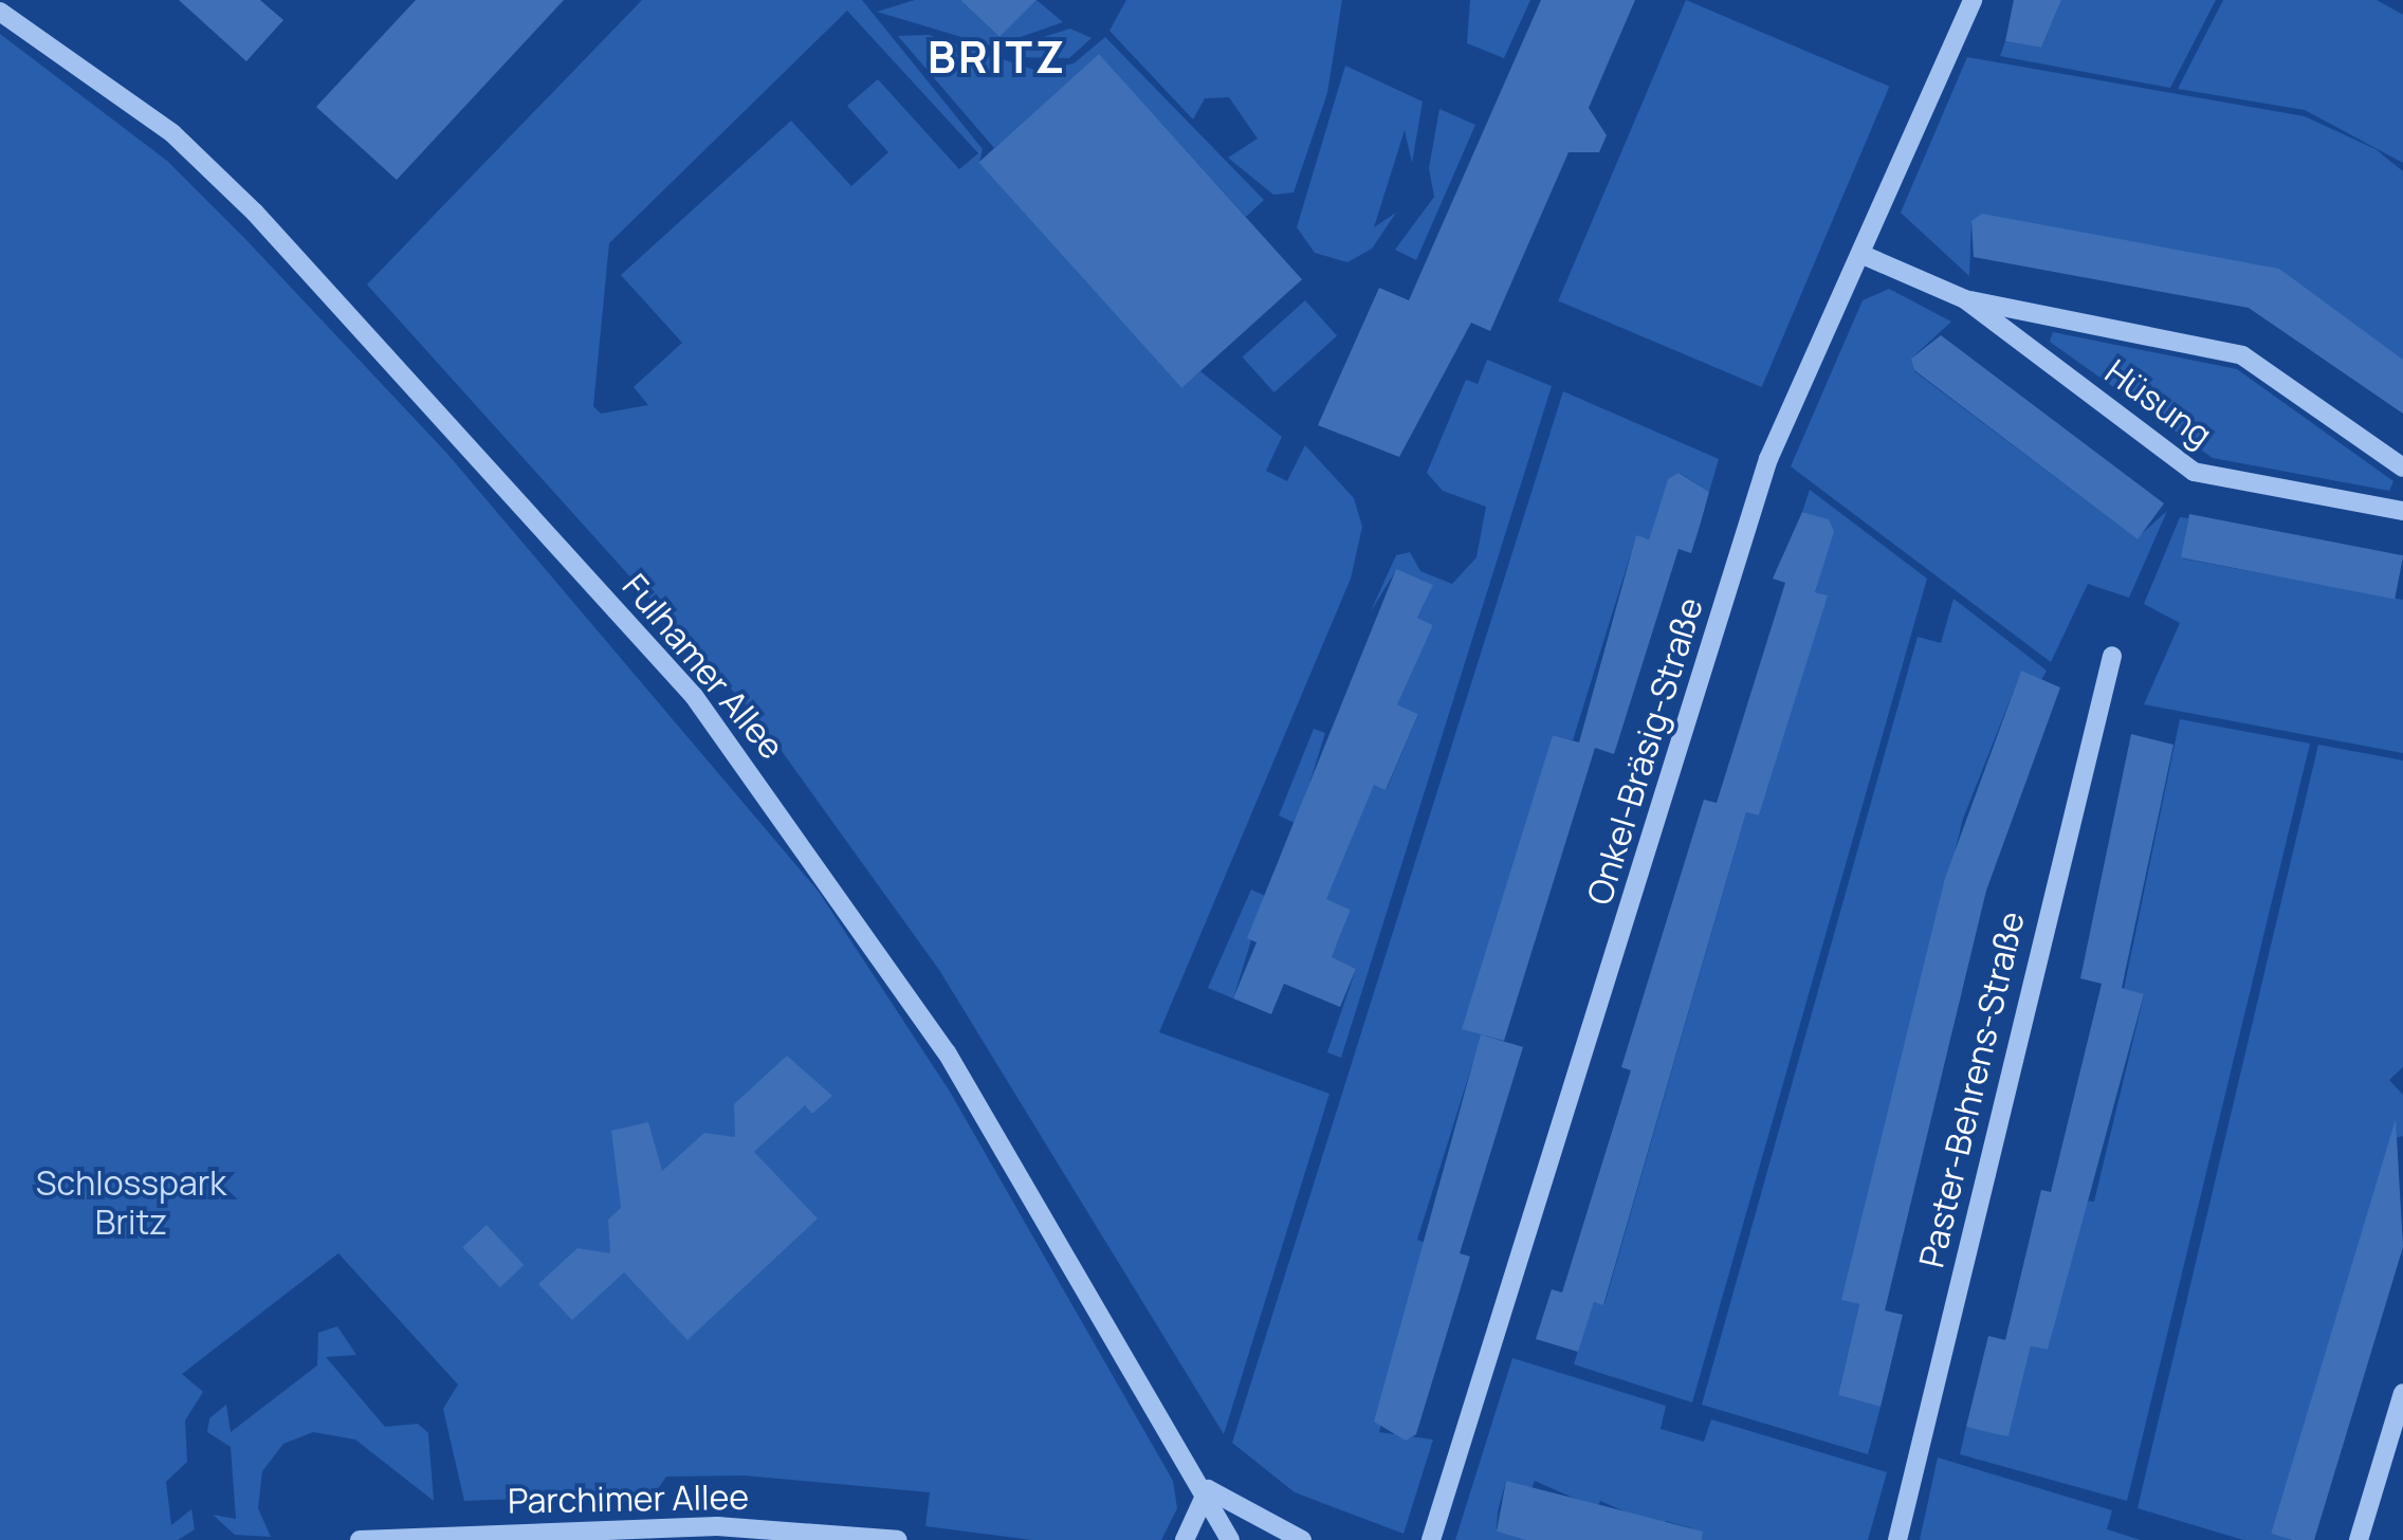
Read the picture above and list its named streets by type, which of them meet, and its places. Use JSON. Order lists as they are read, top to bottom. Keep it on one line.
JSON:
{"streets":{"street":["Hüsung","Fulhamer Allee","Onkel-Bräsig-Straße","Paster-Behrens-Straße","Parchimer Allee"]},"crossings":[["Hüsung","Onkel-Bräsig-Straße"]],"districts":["BRITZ"],"parks":["Schlosspark Britz"]}
